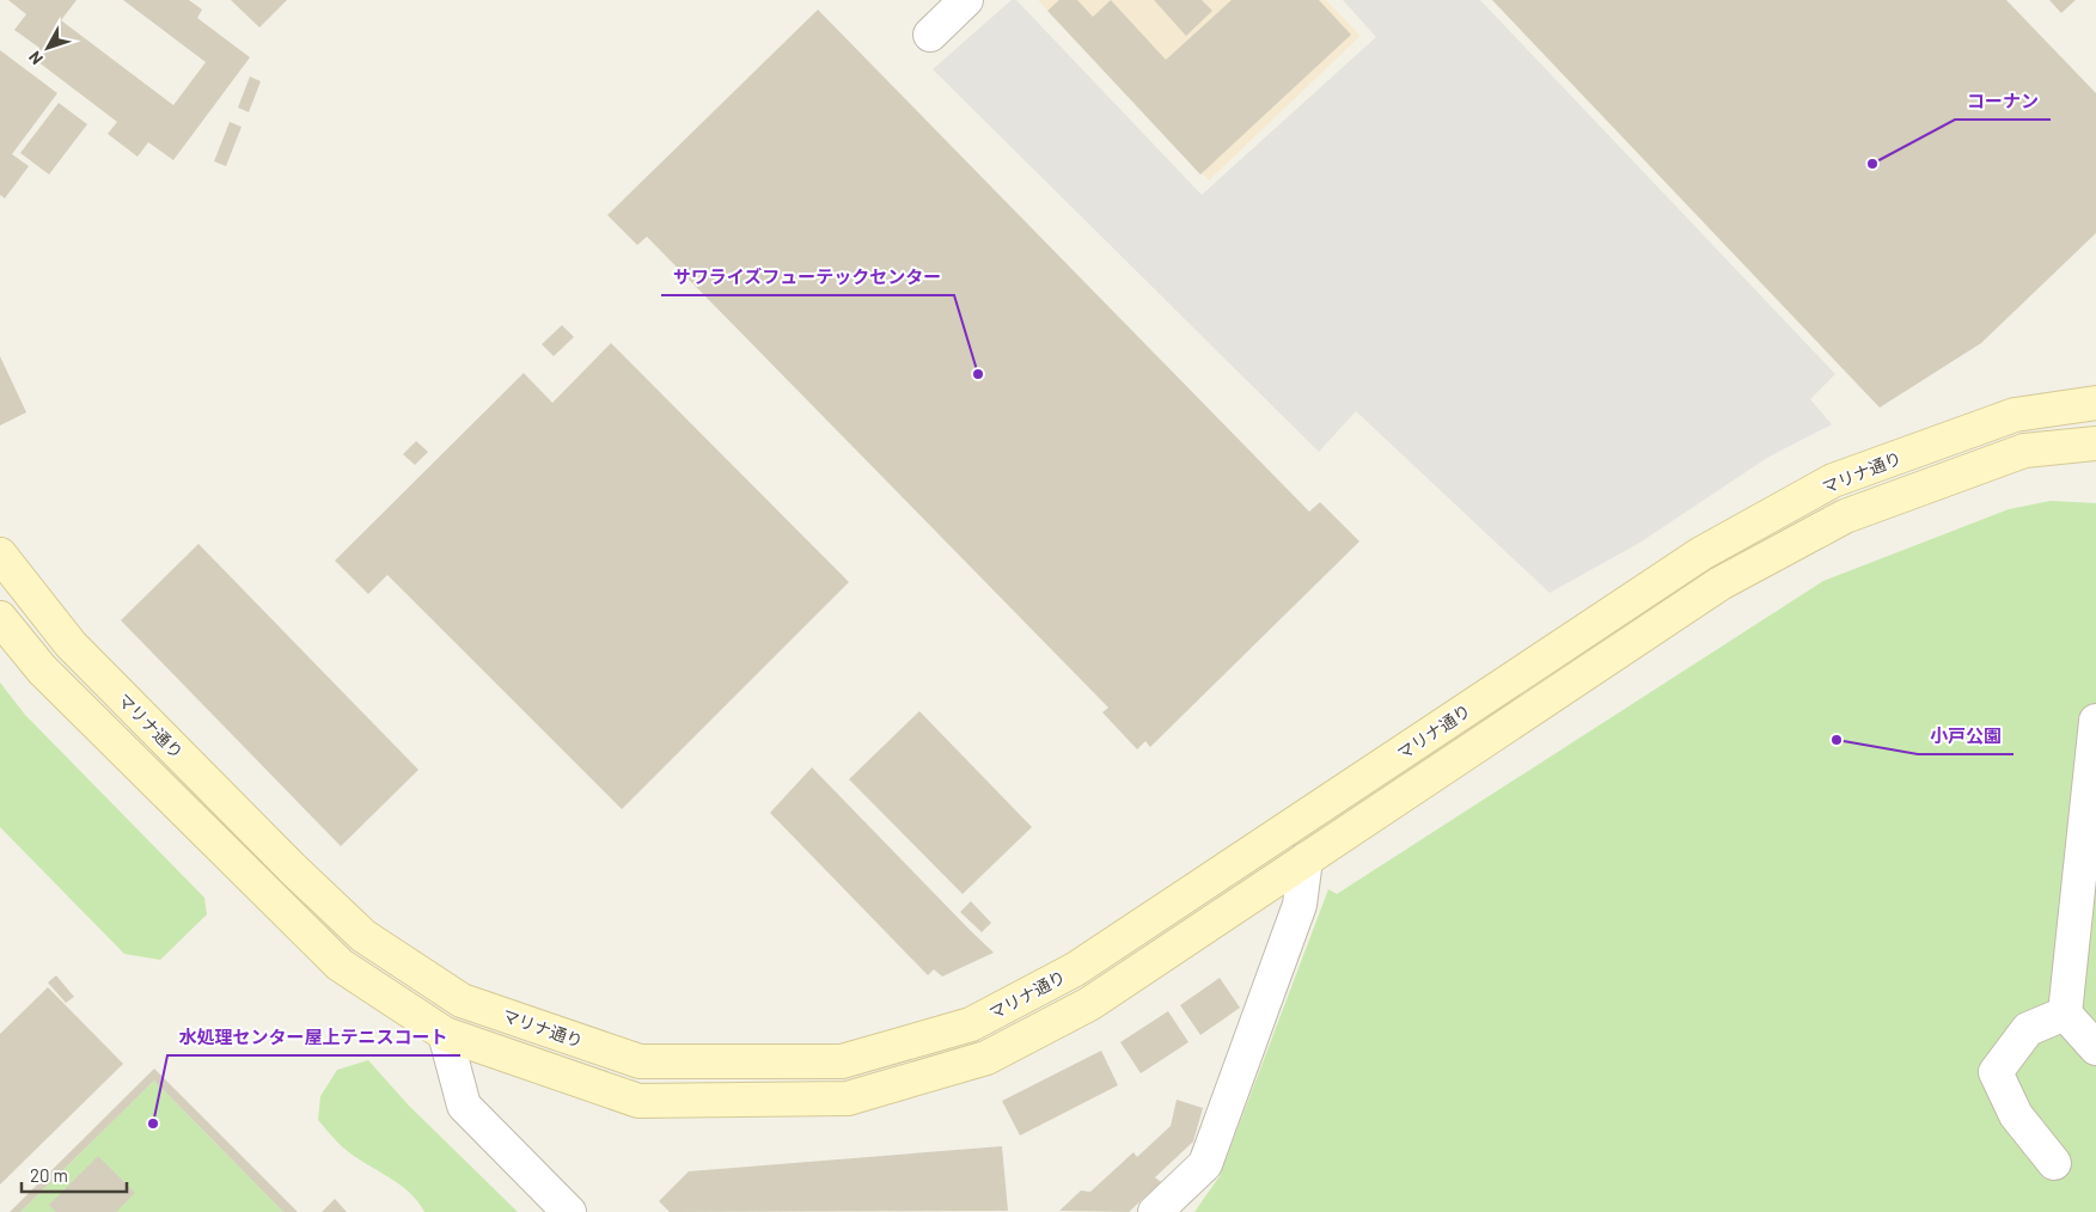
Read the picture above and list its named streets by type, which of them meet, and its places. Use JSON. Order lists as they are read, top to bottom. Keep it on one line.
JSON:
{"streets":{"street":["マリナ通り"]},"places":["コーナン","サワライズフューテックセンター","小戸公園","水処理センター屋上テニスコート"],"scale_bar":"20 m","north":"bottom left"}
